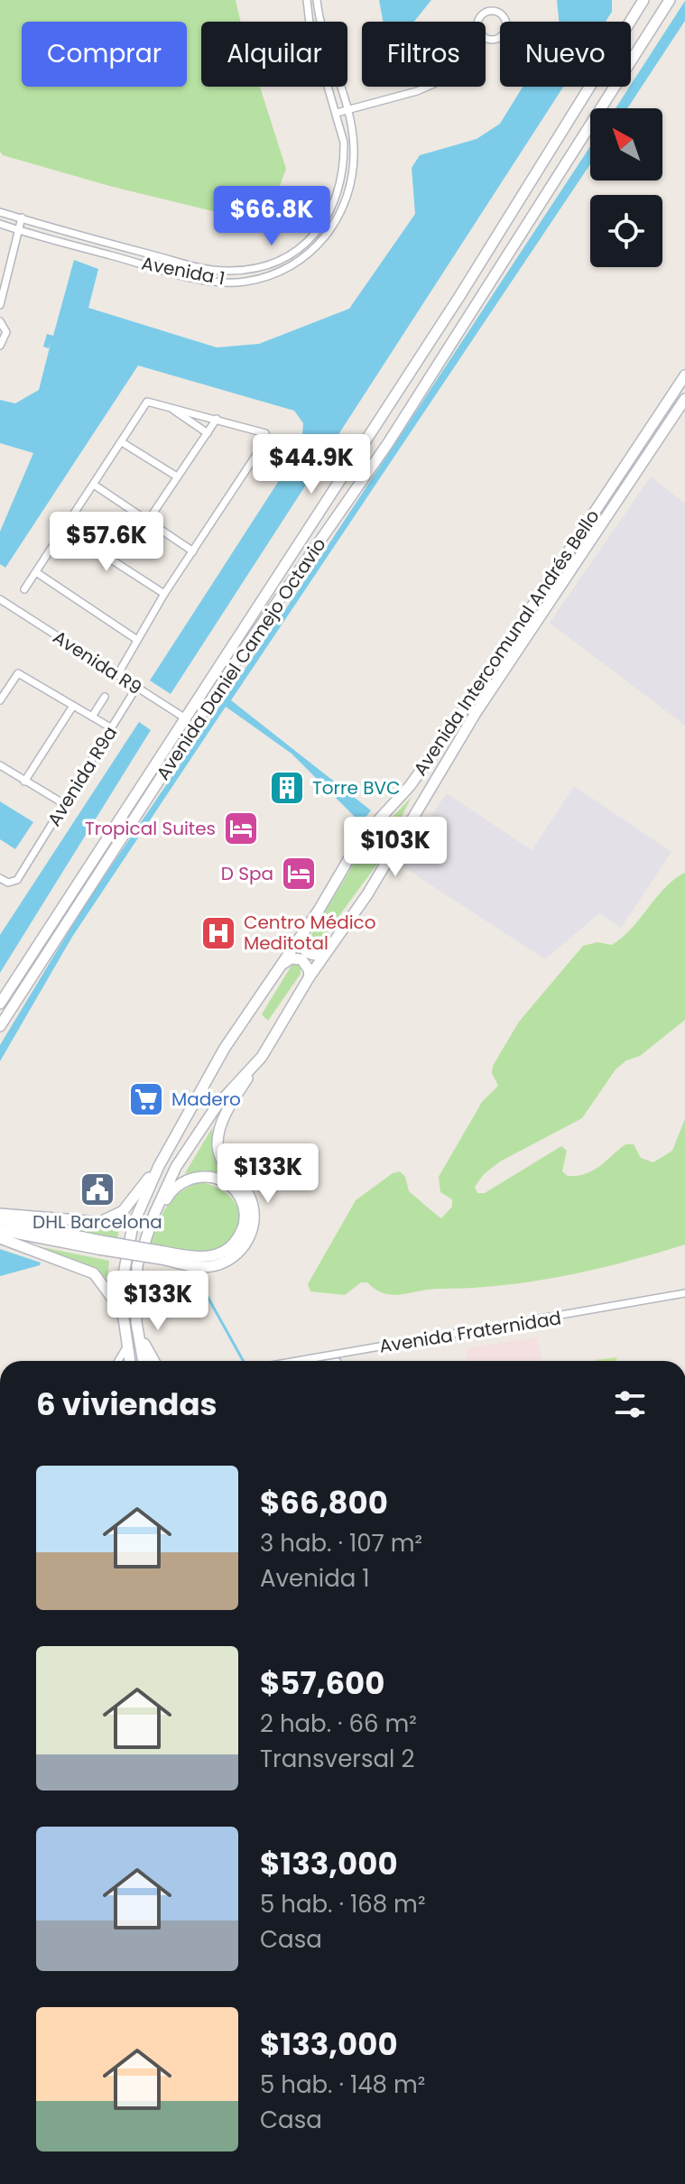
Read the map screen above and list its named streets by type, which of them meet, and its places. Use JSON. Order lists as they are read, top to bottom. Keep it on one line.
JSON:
{"streets":{"main road":["Avenida Intercomunal Andrés Bello","Avenida Daniel Camejo Octavio"],"street":["Avenida 1","Avenida R9","Avenida R9a","Avenida Fraternidad"]},"crossings":[["Avenida Daniel Camejo Octavio","Avenida R9"],["Avenida R9","Avenida R9a"]],"places":{"building":["Torre BVC"],"hotel":["Tropical Suites","D Spa"],"hospital":["Centro Médico Meditotal"],"supermarket":["Madero"],"public building":["DHL Barcelona"]},"north":"top left","page":{"chip":["Comprar","Alquilar","Filtros","Nuevo"],"price":["$66.8K","$44.9K","$57.6K","$103K","$133K","$133K"],"heading":"6 viviendas","list":[{"name":"$66,800","note":"3 hab. · 107 m² · Avenida 1"},{"name":"$57,600","note":"2 hab. · 66 m² · Transversal 2"},{"name":"$133,000","note":"5 hab. · 168 m² · Casa"},{"name":"$133,000","note":"5 hab. · 148 m² · Casa"}]}}
